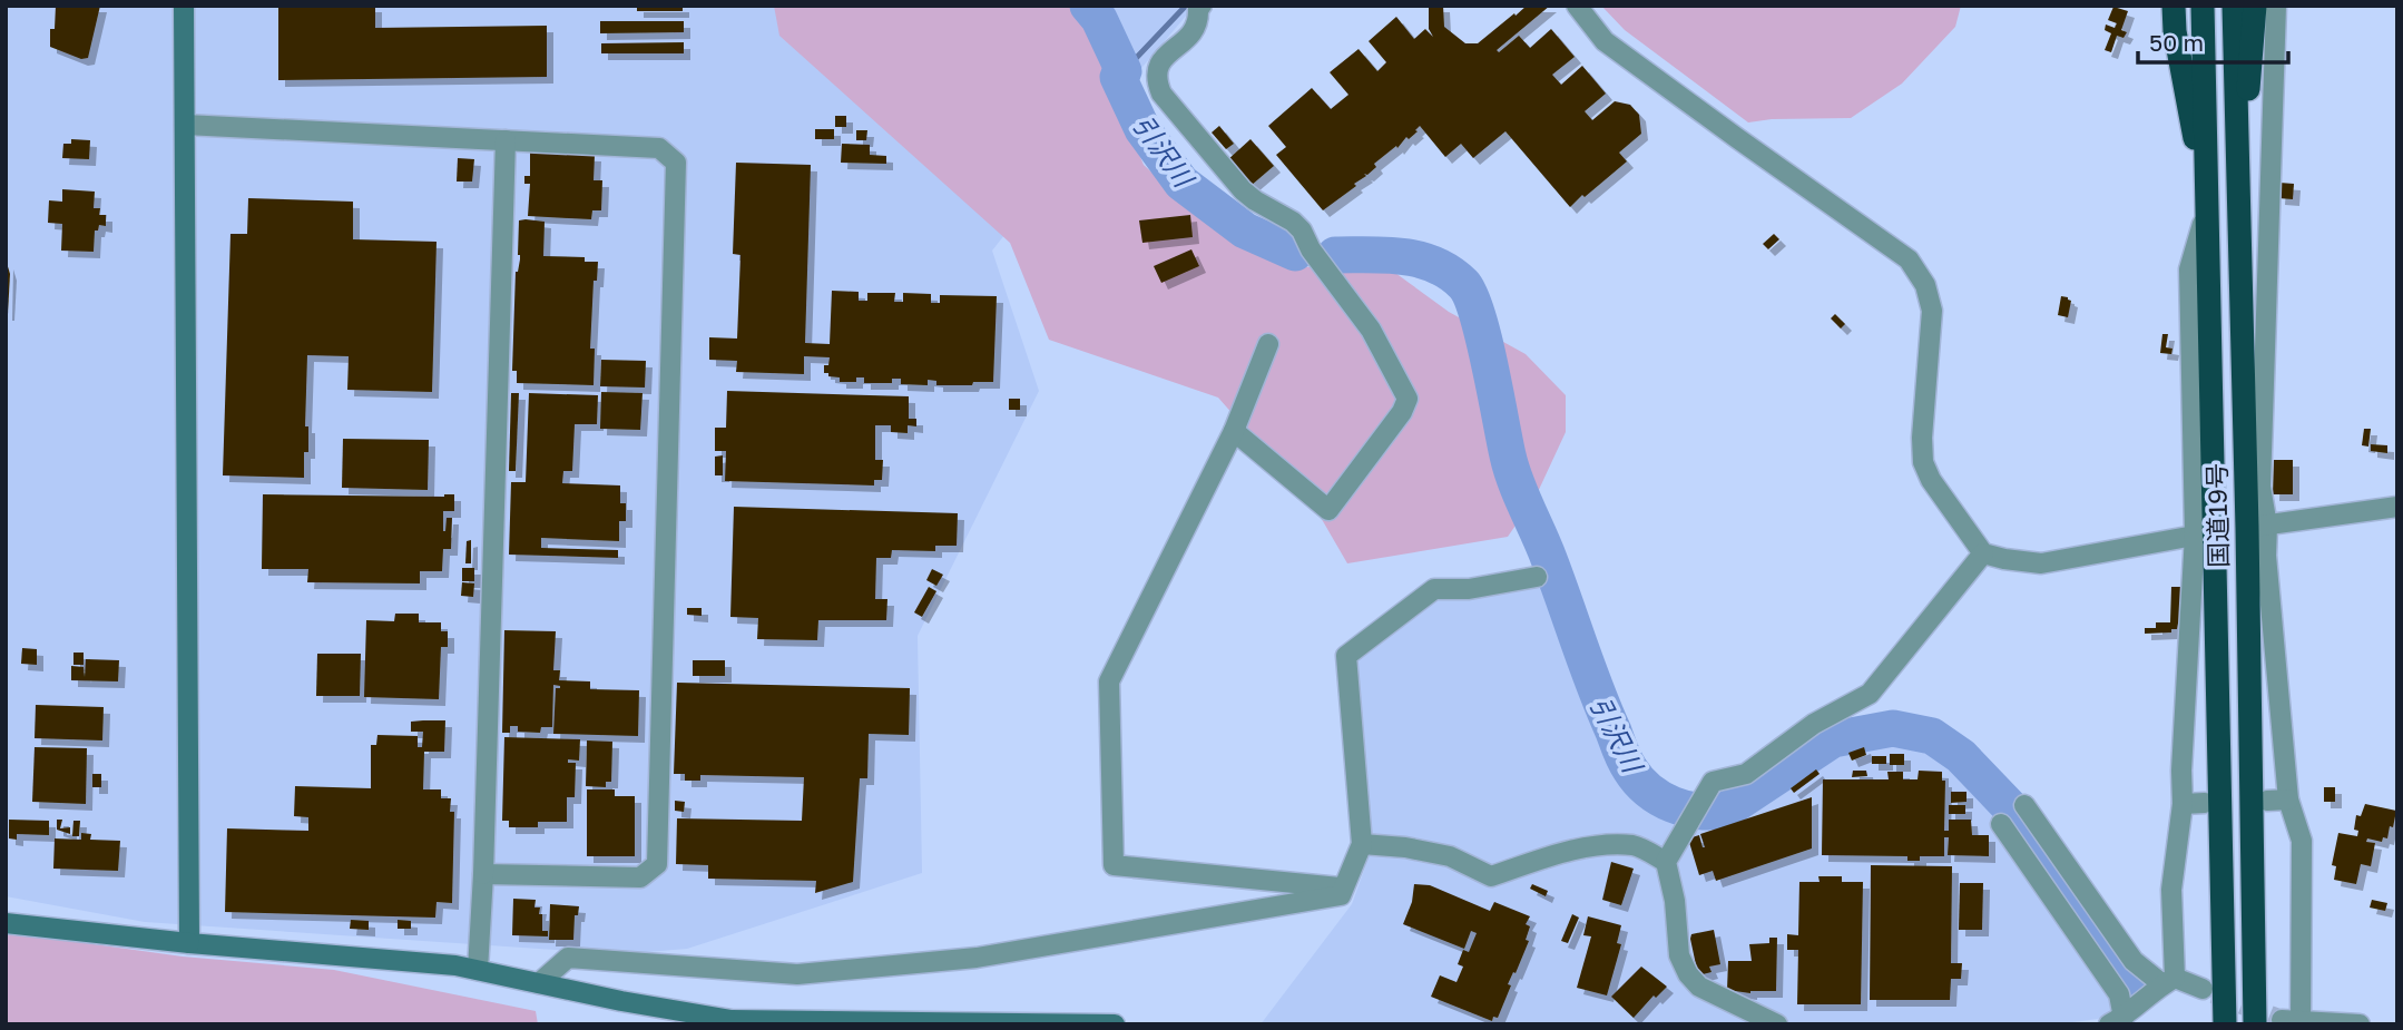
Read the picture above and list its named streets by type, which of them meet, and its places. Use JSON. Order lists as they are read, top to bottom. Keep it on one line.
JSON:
{"streets":{"highway":["国道19号"]},"water":["引沢川"],"scale_bar":"50 m"}
